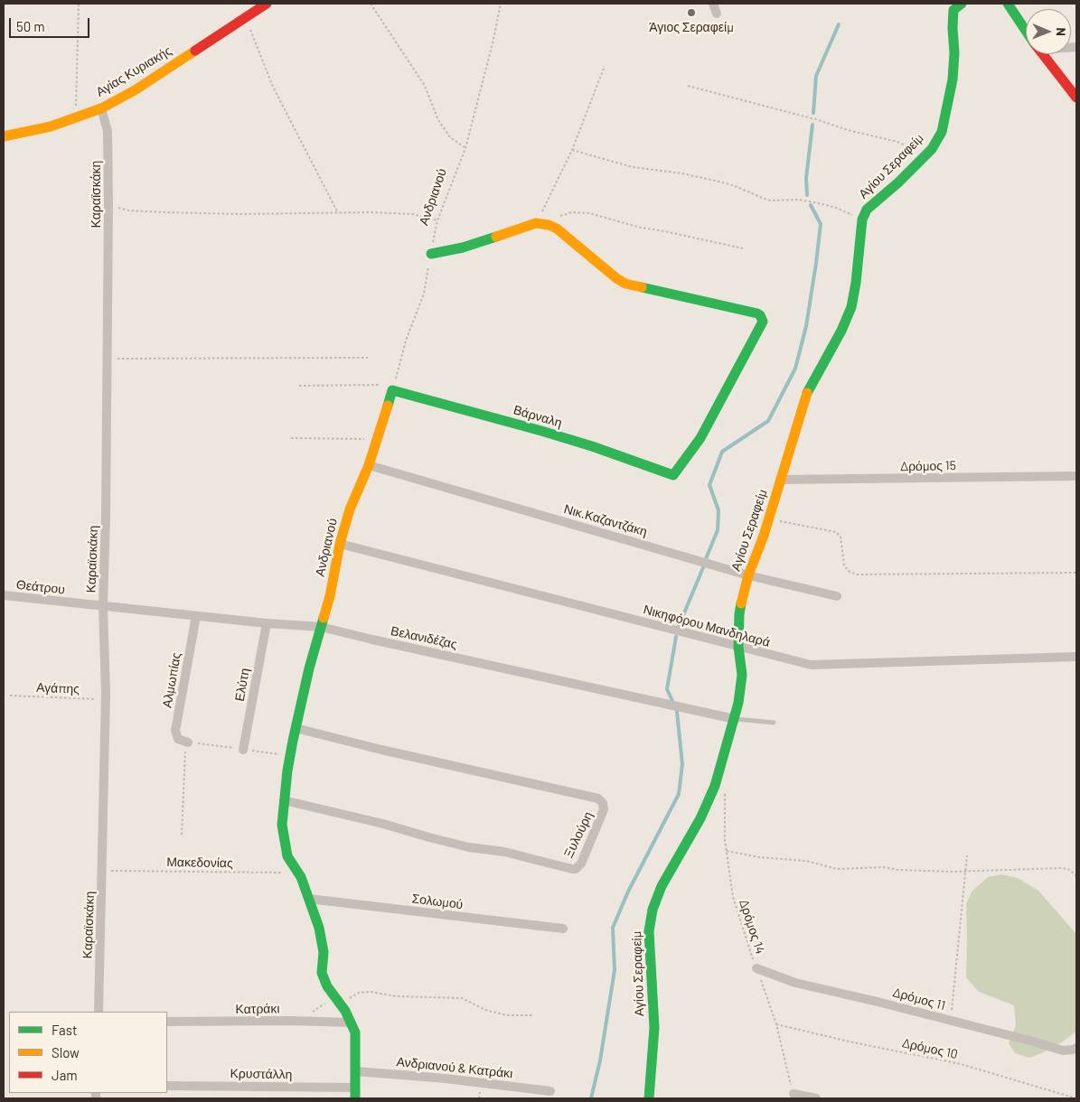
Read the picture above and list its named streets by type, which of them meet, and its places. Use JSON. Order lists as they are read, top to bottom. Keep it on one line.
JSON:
{"streets":{"street":["Αγίας Κυριακής","Αγίου Σεραφείμ","Καραϊσκάκη","Ανδριανού","Βάρναλη","Δρόμος 15","Νικ.Καζαντζάκη","Θεάτρου","Νικηφόρου Μανδηλαρά","Βελανιδέζας","Αλμωπίας","Ελύτη","Ξυλούρη","Σολωμού","Δρόμος 11","Κατράκι","Ανδριανού & Κατράκι","Κρυστάλλη"],"path":["Αγάπης","Μακεδονίας","Δρόμος 14","Δρόμος 10"]},"crossings":[["Αγίας Κυριακής","Καραϊσκάκη"],["Αγίου Σεραφείμ","Δρόμος 15"],["Αγίου Σεραφείμ","Νικ.Καζαντζάκη"],["Αγίου Σεραφείμ","Νικηφόρου Μανδηλαρά"],["Αγίου Σεραφείμ","Βελανιδέζας"],["Καραϊσκάκη","Θεάτρου"],["Καραϊσκάκη","Βελανιδέζας"],["Καραϊσκάκη","Αγάπης"],["Καραϊσκάκη","Μακεδονίας"],["Ανδριανού","Βάρναλη"],["Ανδριανού","Νικ.Καζαντζάκη"],["Ανδριανού","Νικηφόρου Μανδηλαρά"],["Ανδριανού","Βελανιδέζας"],["Ανδριανού","Ξυλούρη"],["Ανδριανού","Μακεδονίας"],["Ανδριανού","Σολωμού"],["Ανδριανού","Κατράκι"],["Ανδριανού","Ανδριανού & Κατράκι"],["Ανδριανού","Κρυστάλλη"],["Θεάτρου","Βελανιδέζας"],["Βελανιδέζας","Αλμωπίας"],["Βελανιδέζας","Ελύτη"],["Δρόμος 14","Δρόμος 11"],["Δρόμος 14","Δρόμος 10"]],"places":["Άγιος Σεραφείμ"],"legend":["Fast","Slow","Jam"],"scale_bar":"50 m","north":"right"}
